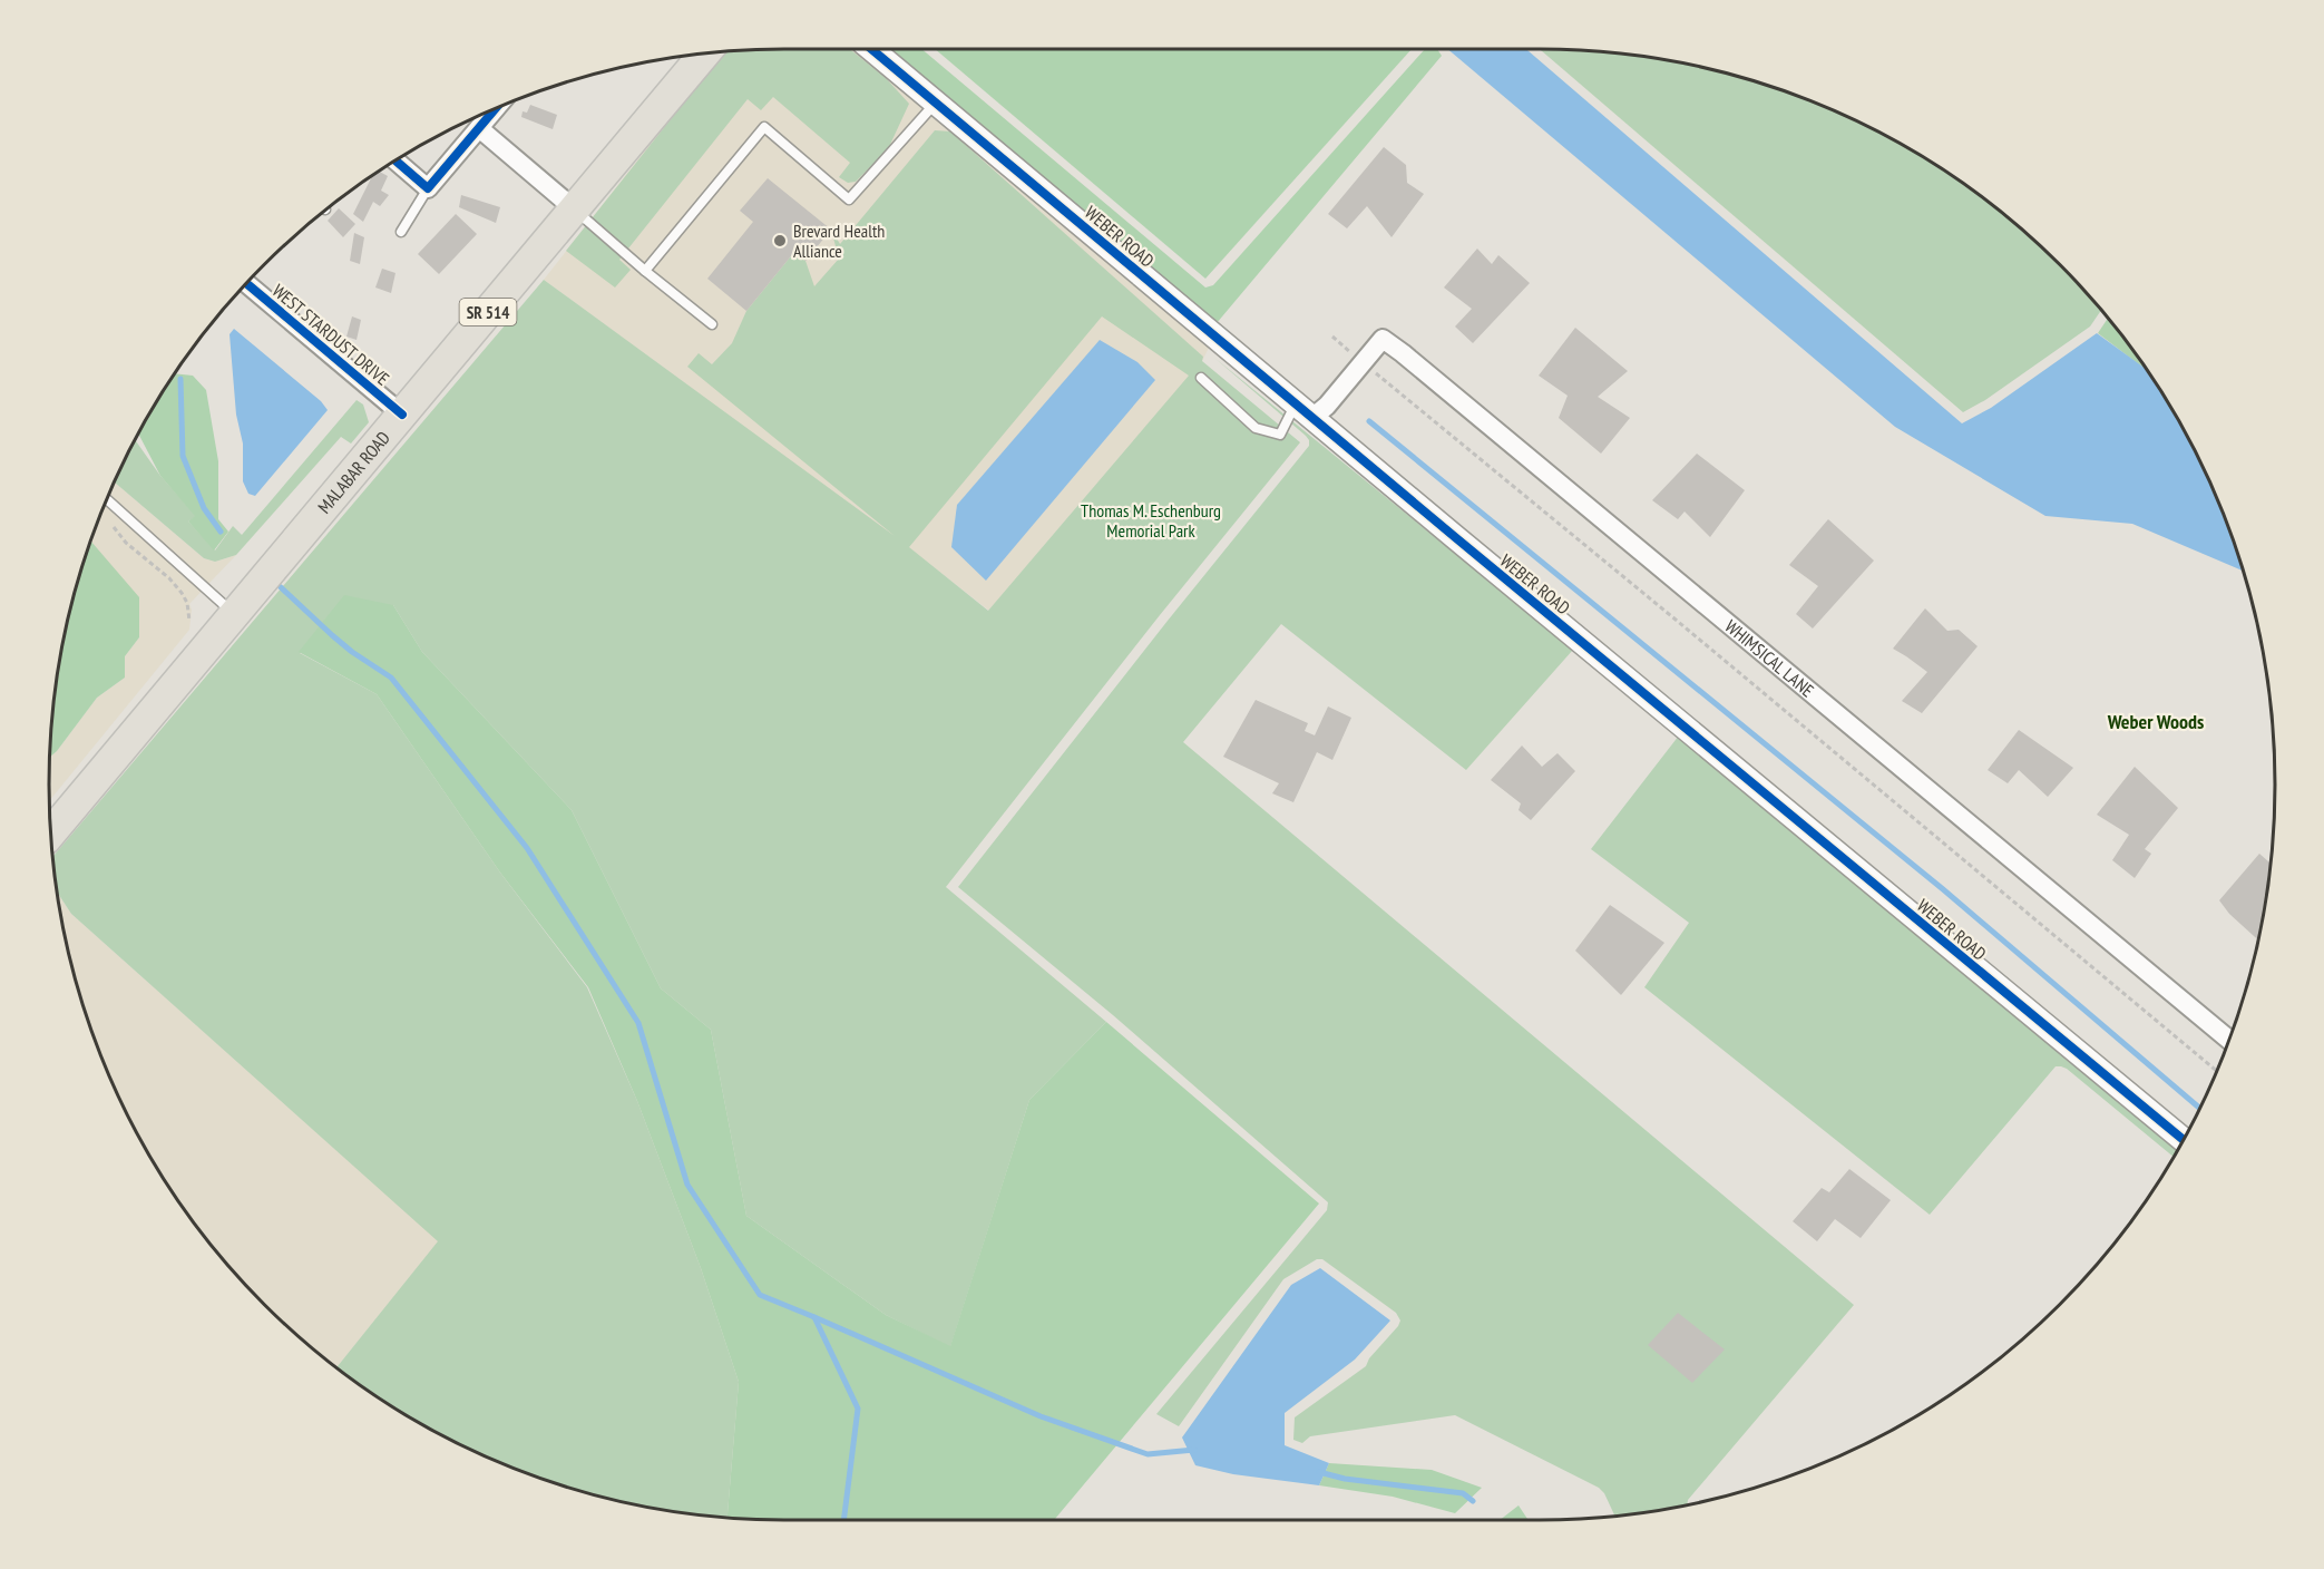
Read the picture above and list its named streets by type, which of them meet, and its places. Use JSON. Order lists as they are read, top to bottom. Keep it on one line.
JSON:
{"streets":{"main road":["SR 514","MALABAR ROAD"],"street":["WEBER ROAD","WEST STARDUST DRIVE","WHIMSICAL LANE"]},"crossings":[["WEBER ROAD","WHIMSICAL LANE"],["WEST STARDUST DRIVE","MALABAR ROAD"]],"districts":["Weber Woods"],"parks":["Thomas M. Eschenburg Memorial Park"],"places":["Brevard Health Alliance"]}
